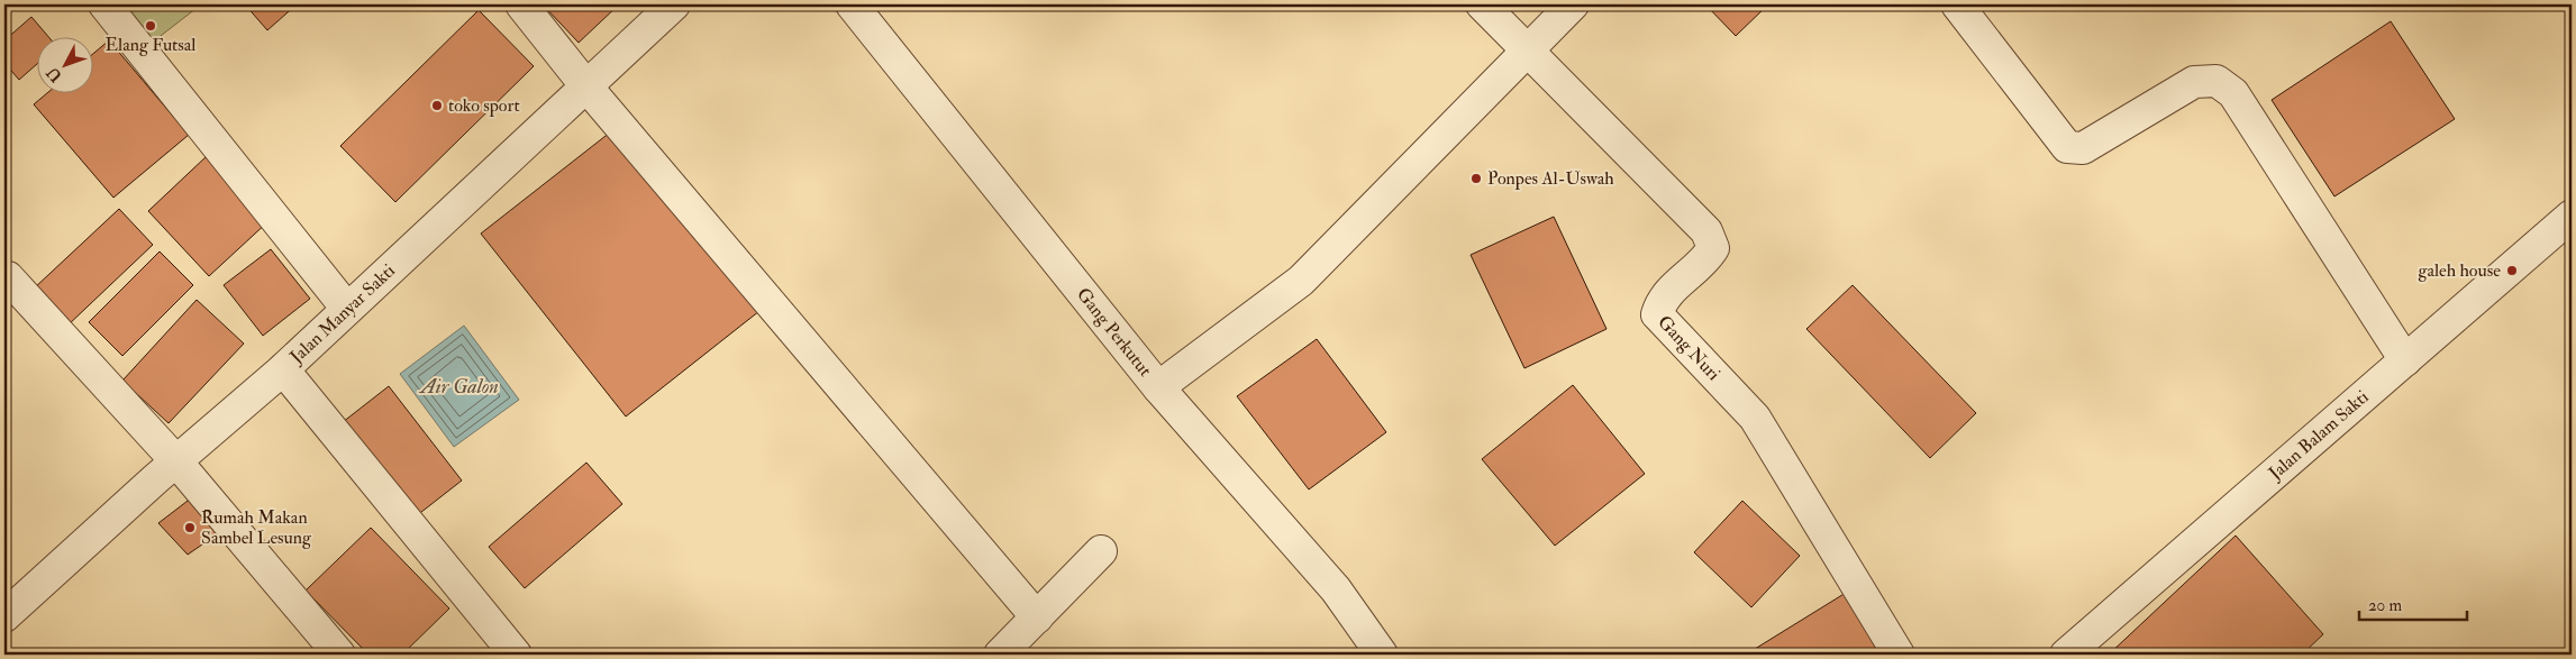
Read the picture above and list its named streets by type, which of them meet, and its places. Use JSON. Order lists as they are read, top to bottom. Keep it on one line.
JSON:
{"streets":{"street":["Jalan Manyar Sakti","Gang Perkutut","Gang Nuri","Jalan Balam Sakti"]},"water":["Air Galon"],"places":["Elang Futsal","toko sport","Ponpes Al-Uswah","galeh house","Rumah Makan Sambel Lesung"],"scale_bar":"20 m","north":"bottom left"}
